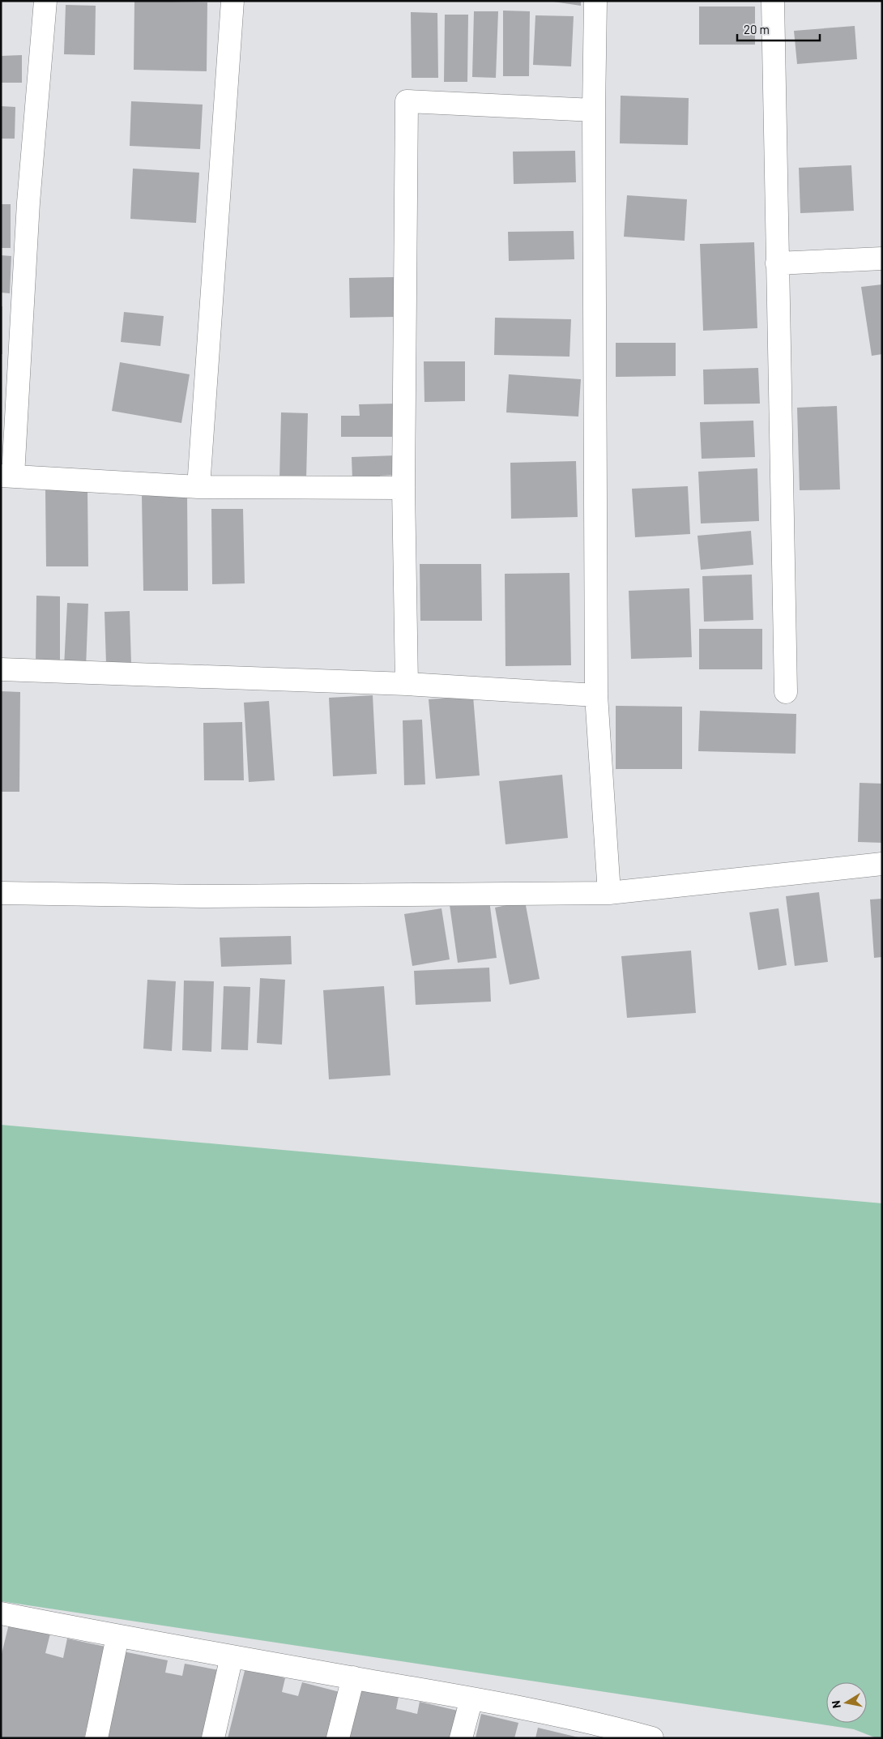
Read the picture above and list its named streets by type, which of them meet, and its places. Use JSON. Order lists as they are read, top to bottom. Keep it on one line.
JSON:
{"scale_bar":"20 m","north":"left"}
